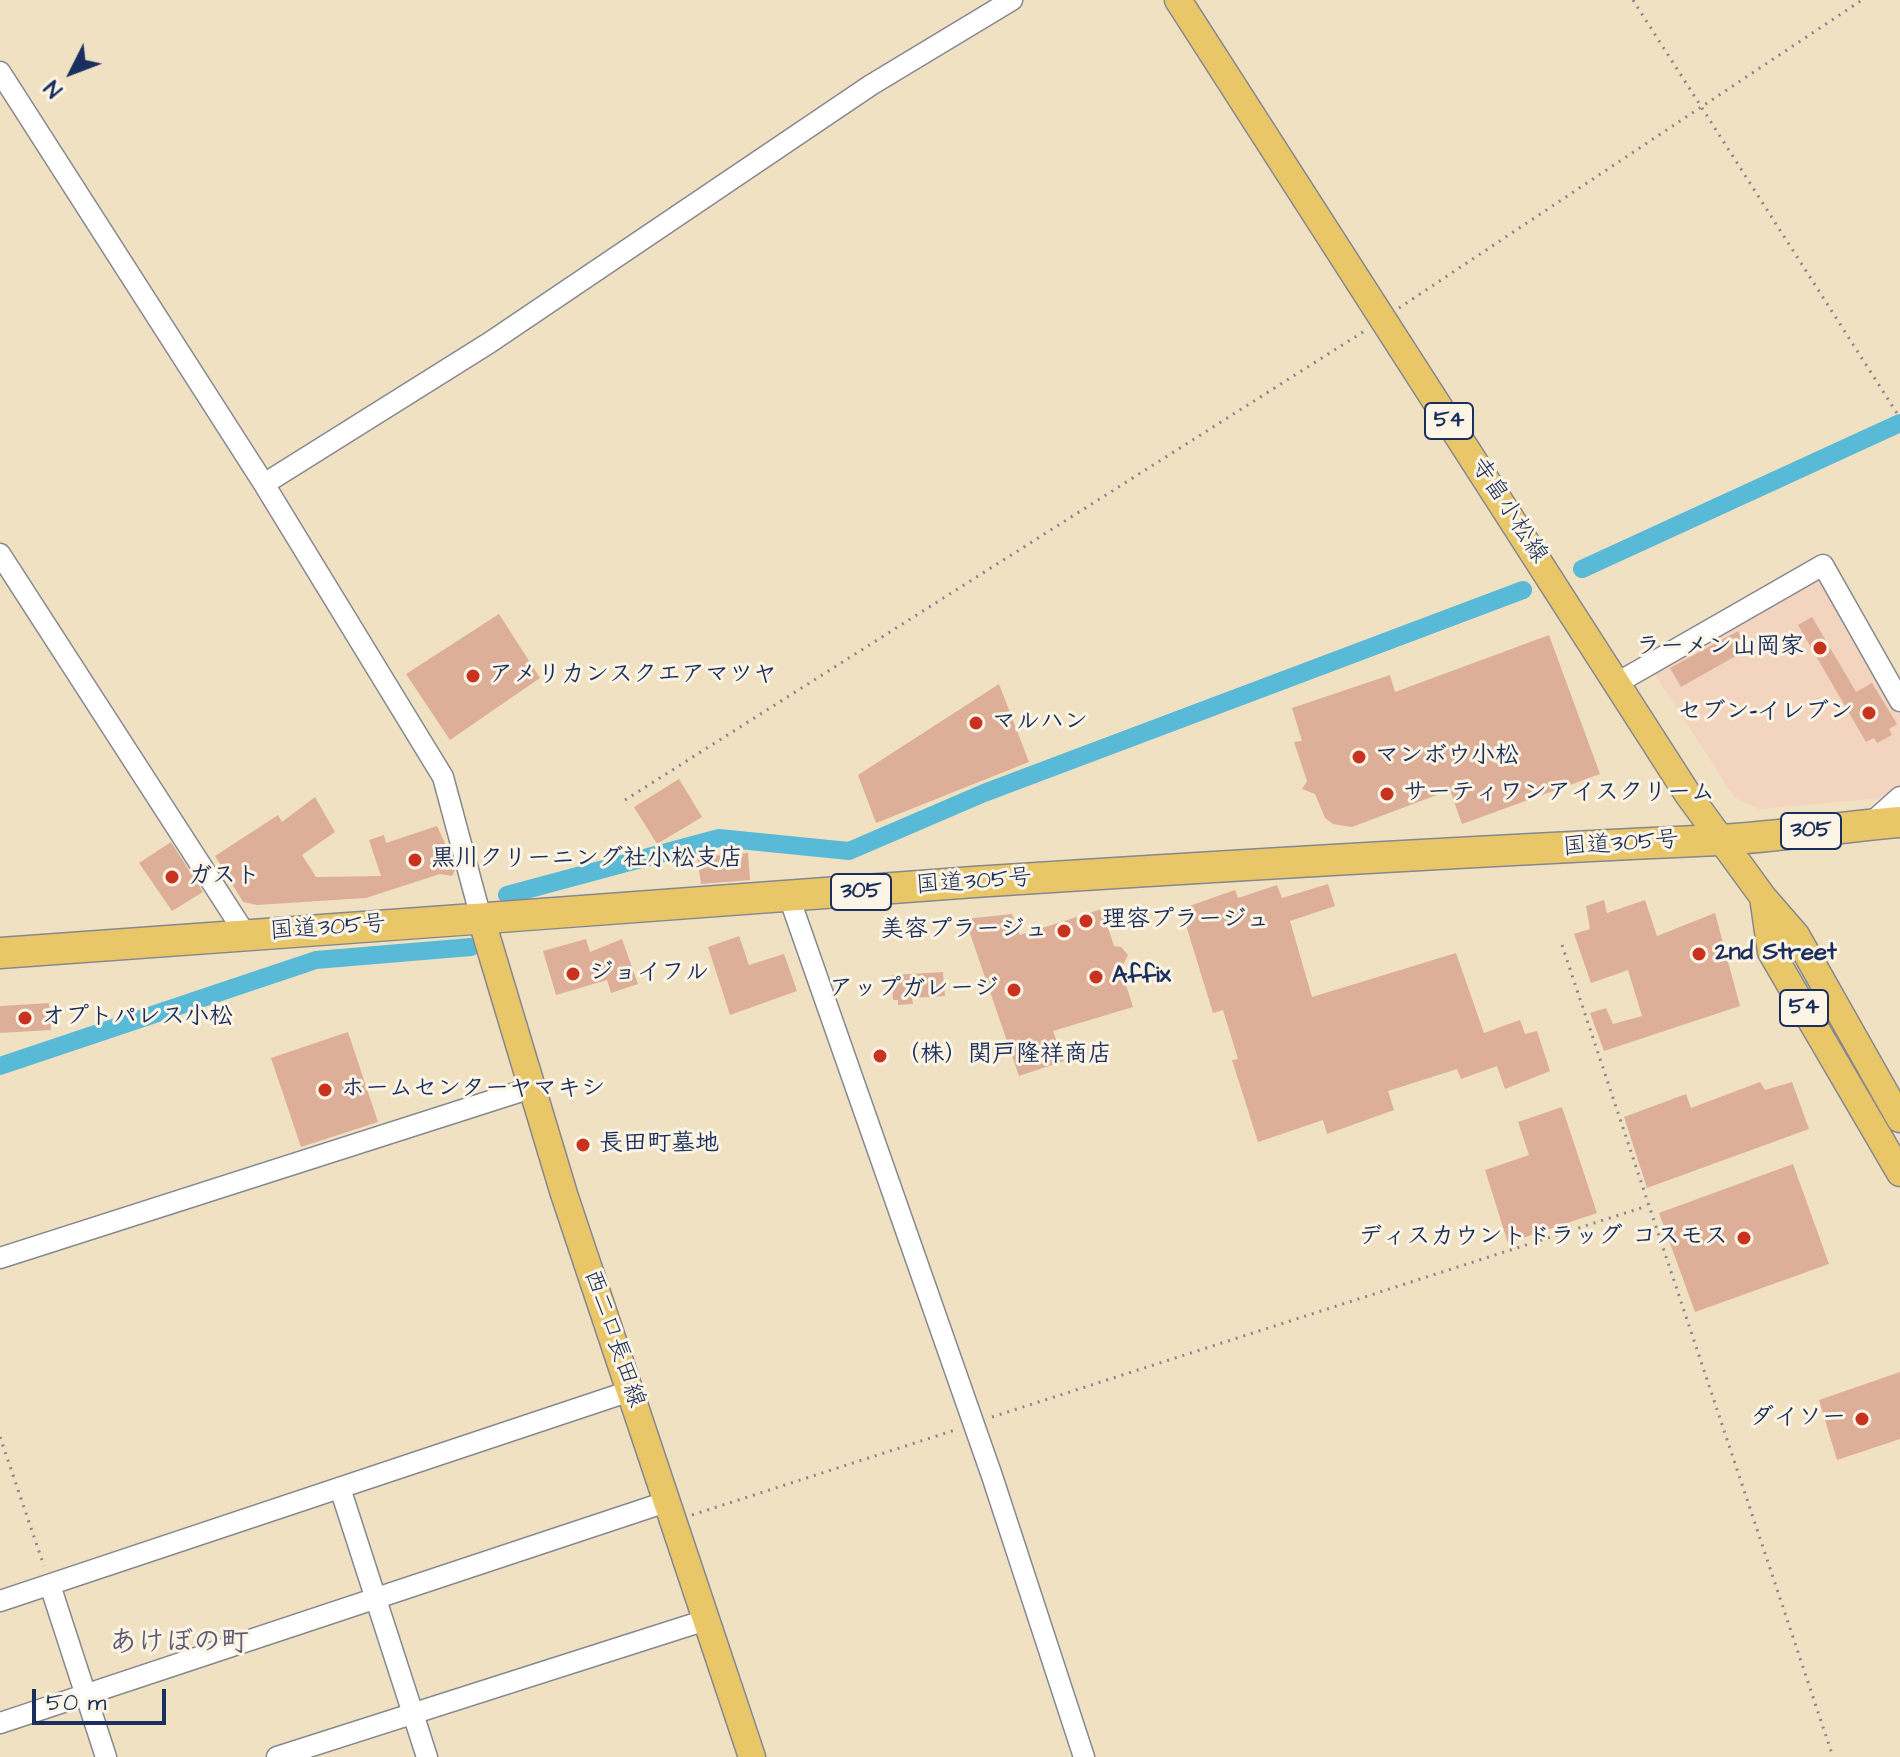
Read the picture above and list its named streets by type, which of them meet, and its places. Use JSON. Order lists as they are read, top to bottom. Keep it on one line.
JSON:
{"streets":{"highway":["305","国道305号"],"main road":["54","寺畠小松線","西二口長田線"]},"crossings":[["寺畠小松線","国道305号"],["国道305号","西二口長田線"]],"districts":["あけぼの町"],"places":["ラーメン山岡家","アメリカンスクエアマツヤ","セブン-イレブン","マルハン","マンボウ小松","サーティワンアイスクリーム","黒川クリーニング社小松支店","ガスト","理容プラージュ","美容プラージュ","2nd Street","ジョイフル","Affix","アップガレージ","オプトパレス小松","（株）関戸隆祥商店","ホームセンターヤマキシ","長田町墓地","ディスカウントドラッグ コスモス","ダイソー"],"scale_bar":"50 m","north":"bottom left"}
